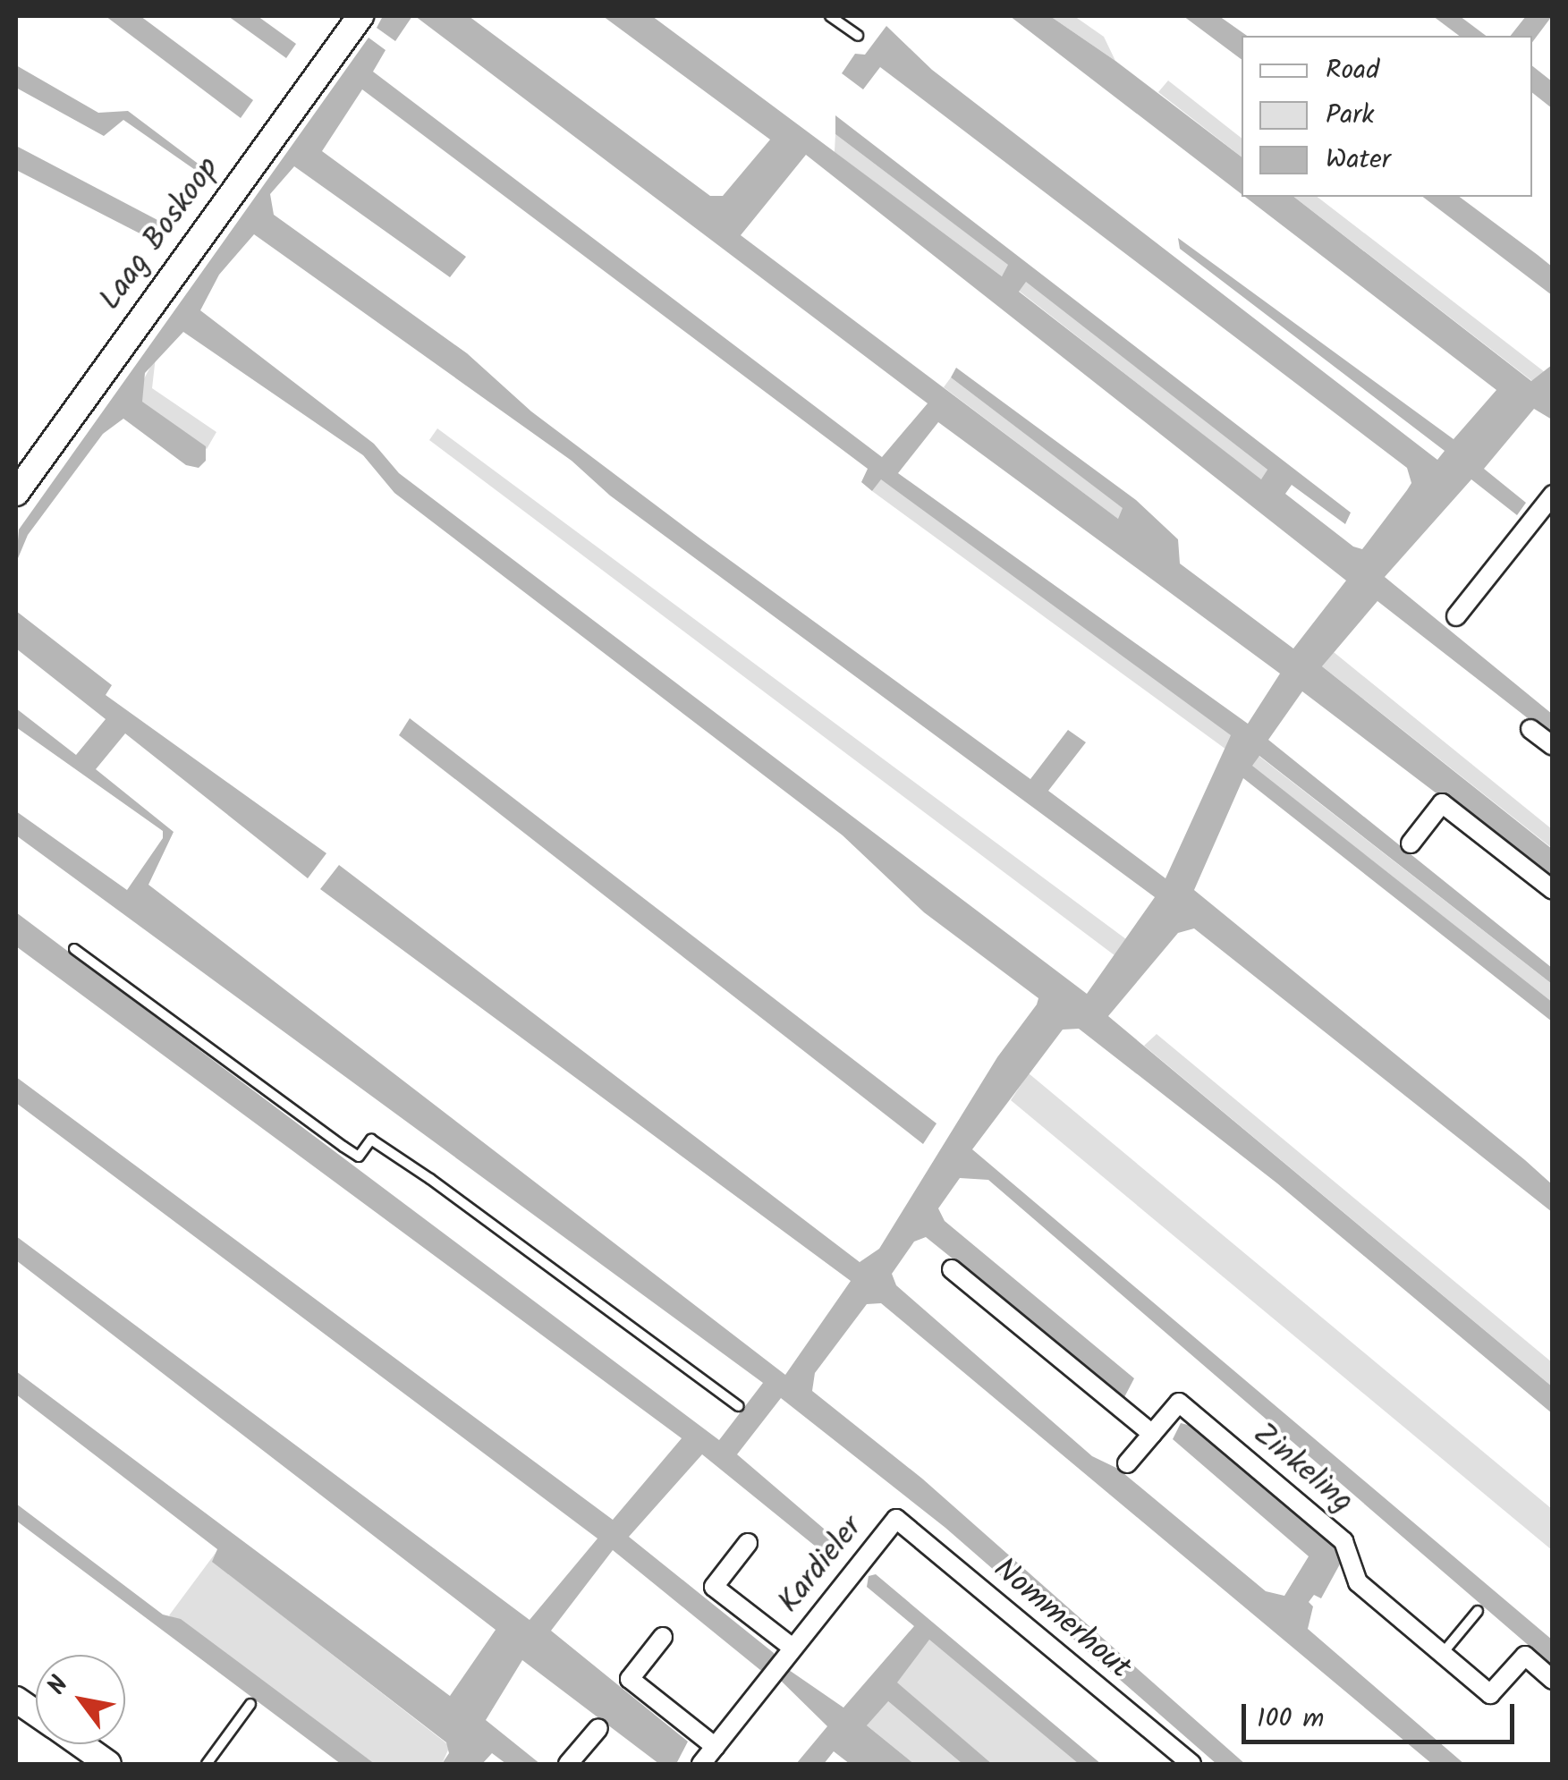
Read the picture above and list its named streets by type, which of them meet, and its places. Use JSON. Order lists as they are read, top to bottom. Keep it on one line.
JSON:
{"streets":{"street":["Laag Boskoop","Zinkeling","Kardieler","Nommerhout"]},"crossings":[["Kardieler","Nommerhout"]],"legend":["Road","Park","Water"],"scale_bar":"100 m","north":"top left"}
